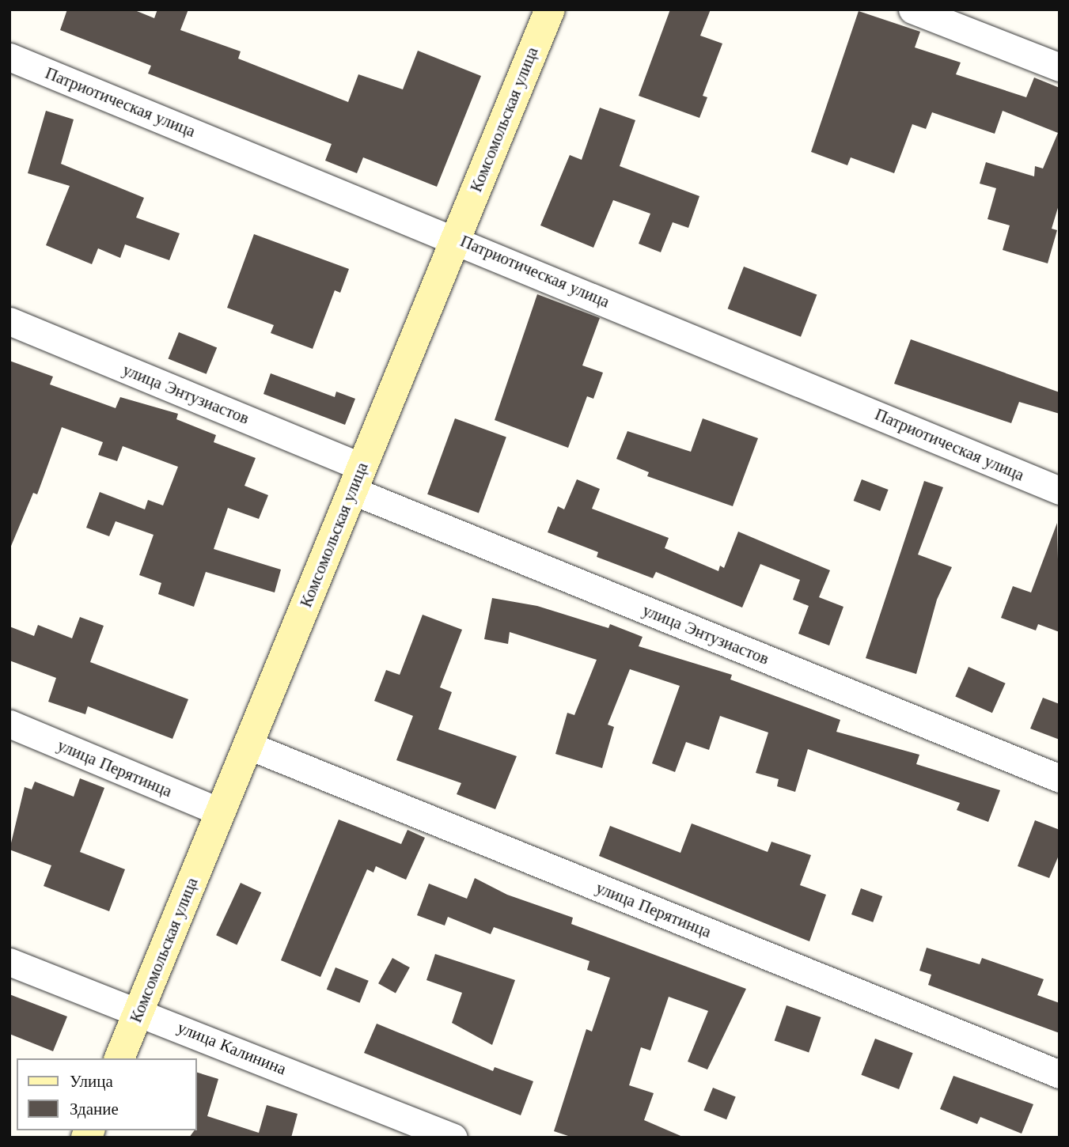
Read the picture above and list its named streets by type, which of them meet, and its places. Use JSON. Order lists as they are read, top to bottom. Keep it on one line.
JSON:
{"streets":{"main road":["Комсомольская улица"],"street":["Патриотическая улица","улица Энтузиастов","улица Перятинца","улица Калинина"]},"crossings":[["Патриотическая улица","Комсомольская улица"],["Комсомольская улица","улица Энтузиастов"],["Комсомольская улица","улица Перятинца"],["Комсомольская улица","улица Калинина"]],"legend":["Улица","Здание"]}
